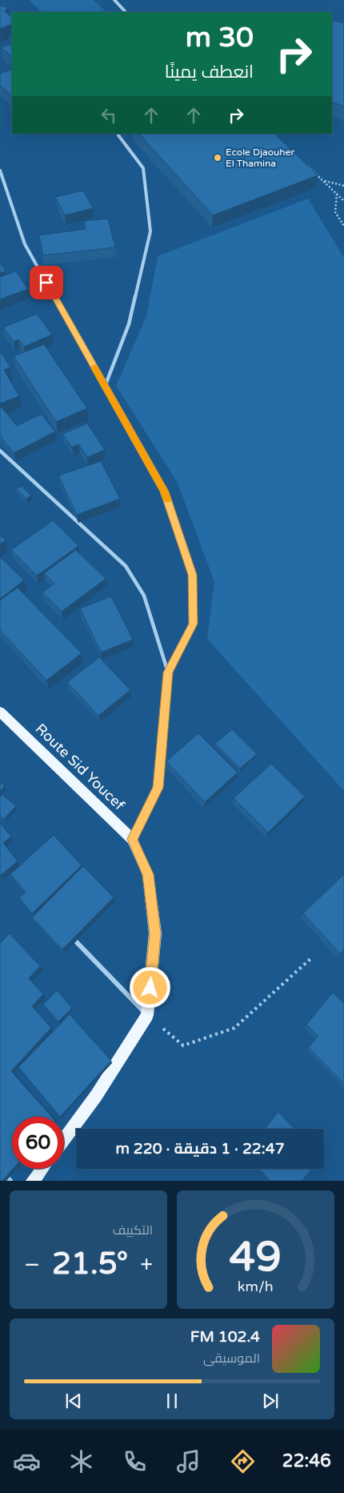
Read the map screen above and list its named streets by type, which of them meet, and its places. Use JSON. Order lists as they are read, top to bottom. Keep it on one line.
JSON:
{"streets":{"main road":["Route Sid Youcef"]},"places":["Ecole Djaouher El Thamina"],"page":{"turn":["30 m","انعطف يمينًا"],"limit":"60","trip":"22:47 · 1 دقيقة · 220 m","tile":"التكييف","heat":["−","21.5°","+"],"song":["102.4 FM","الموسيقى"],"tabs":"22:46","gauge":["49","km/h"]}}
